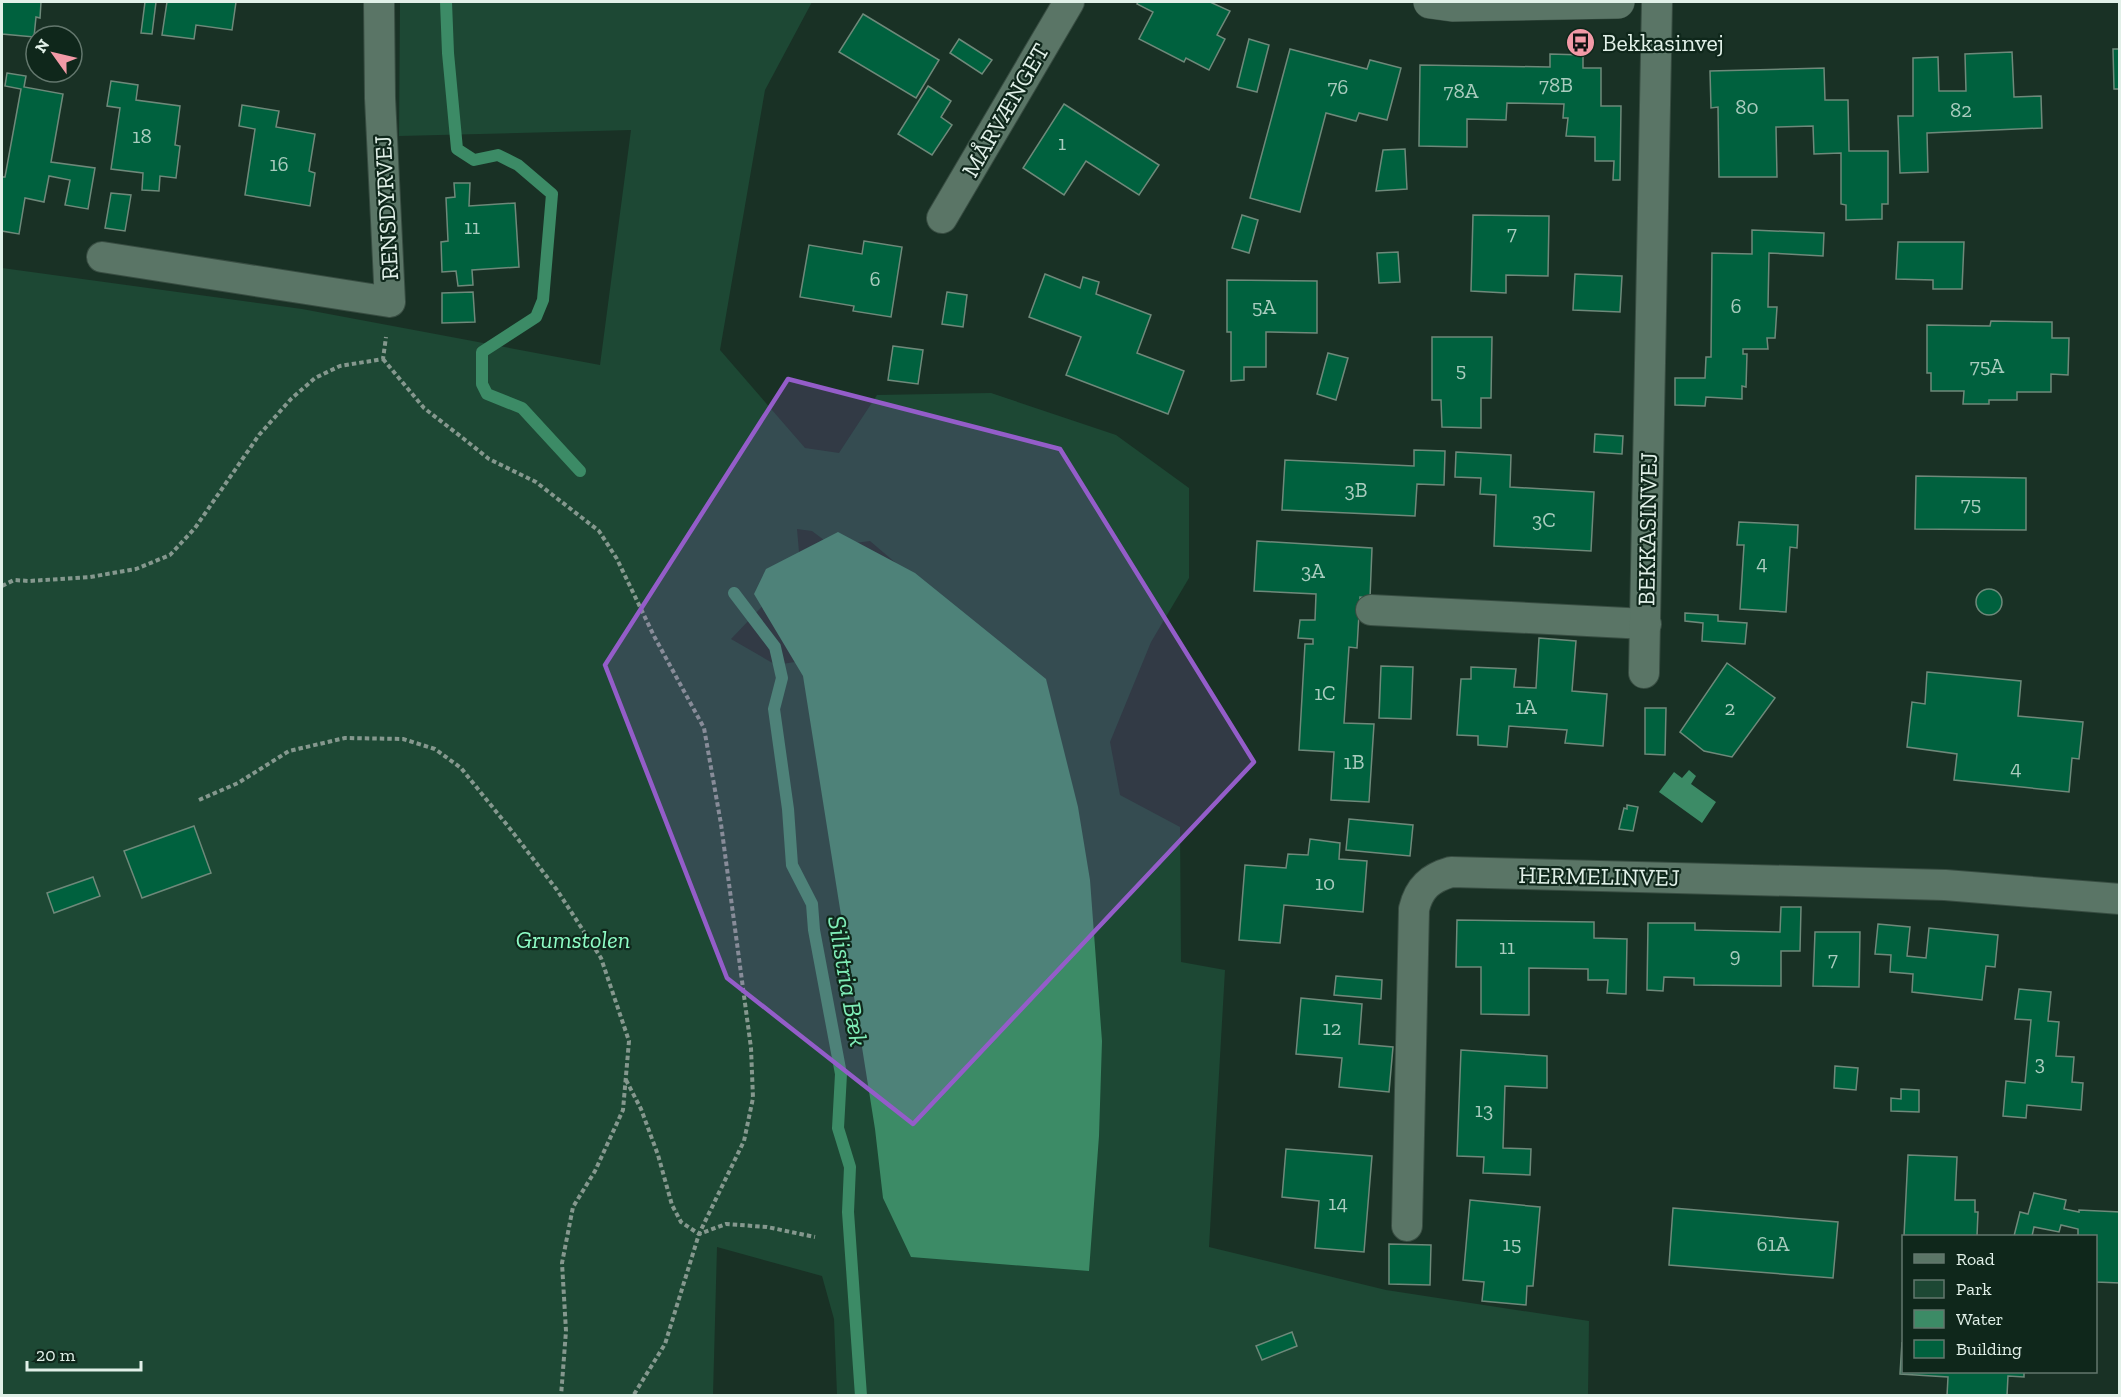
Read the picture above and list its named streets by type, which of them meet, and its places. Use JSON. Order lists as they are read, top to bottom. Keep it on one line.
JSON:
{"streets":{"street":["MÅRVÆNGET","RENSDYRVEJ","BEKKASINVEJ","HERMELINVEJ"]},"water":["Silistria Bæk"],"parks":["Grumstolen"],"places":{"bus stop":["Bekkasinvej"]},"house_numbers":["78B","76","78A","80","82","18","1","16","11","7","6","6","5A","75A","5","3B","75","3C","4","3A","1C","1A","2","1B","4","10","11","9","7","12","3","13","14","15","61A"],"legend":["Road","Park","Water","Building"],"scale_bar":"20 m","north":"top left"}
